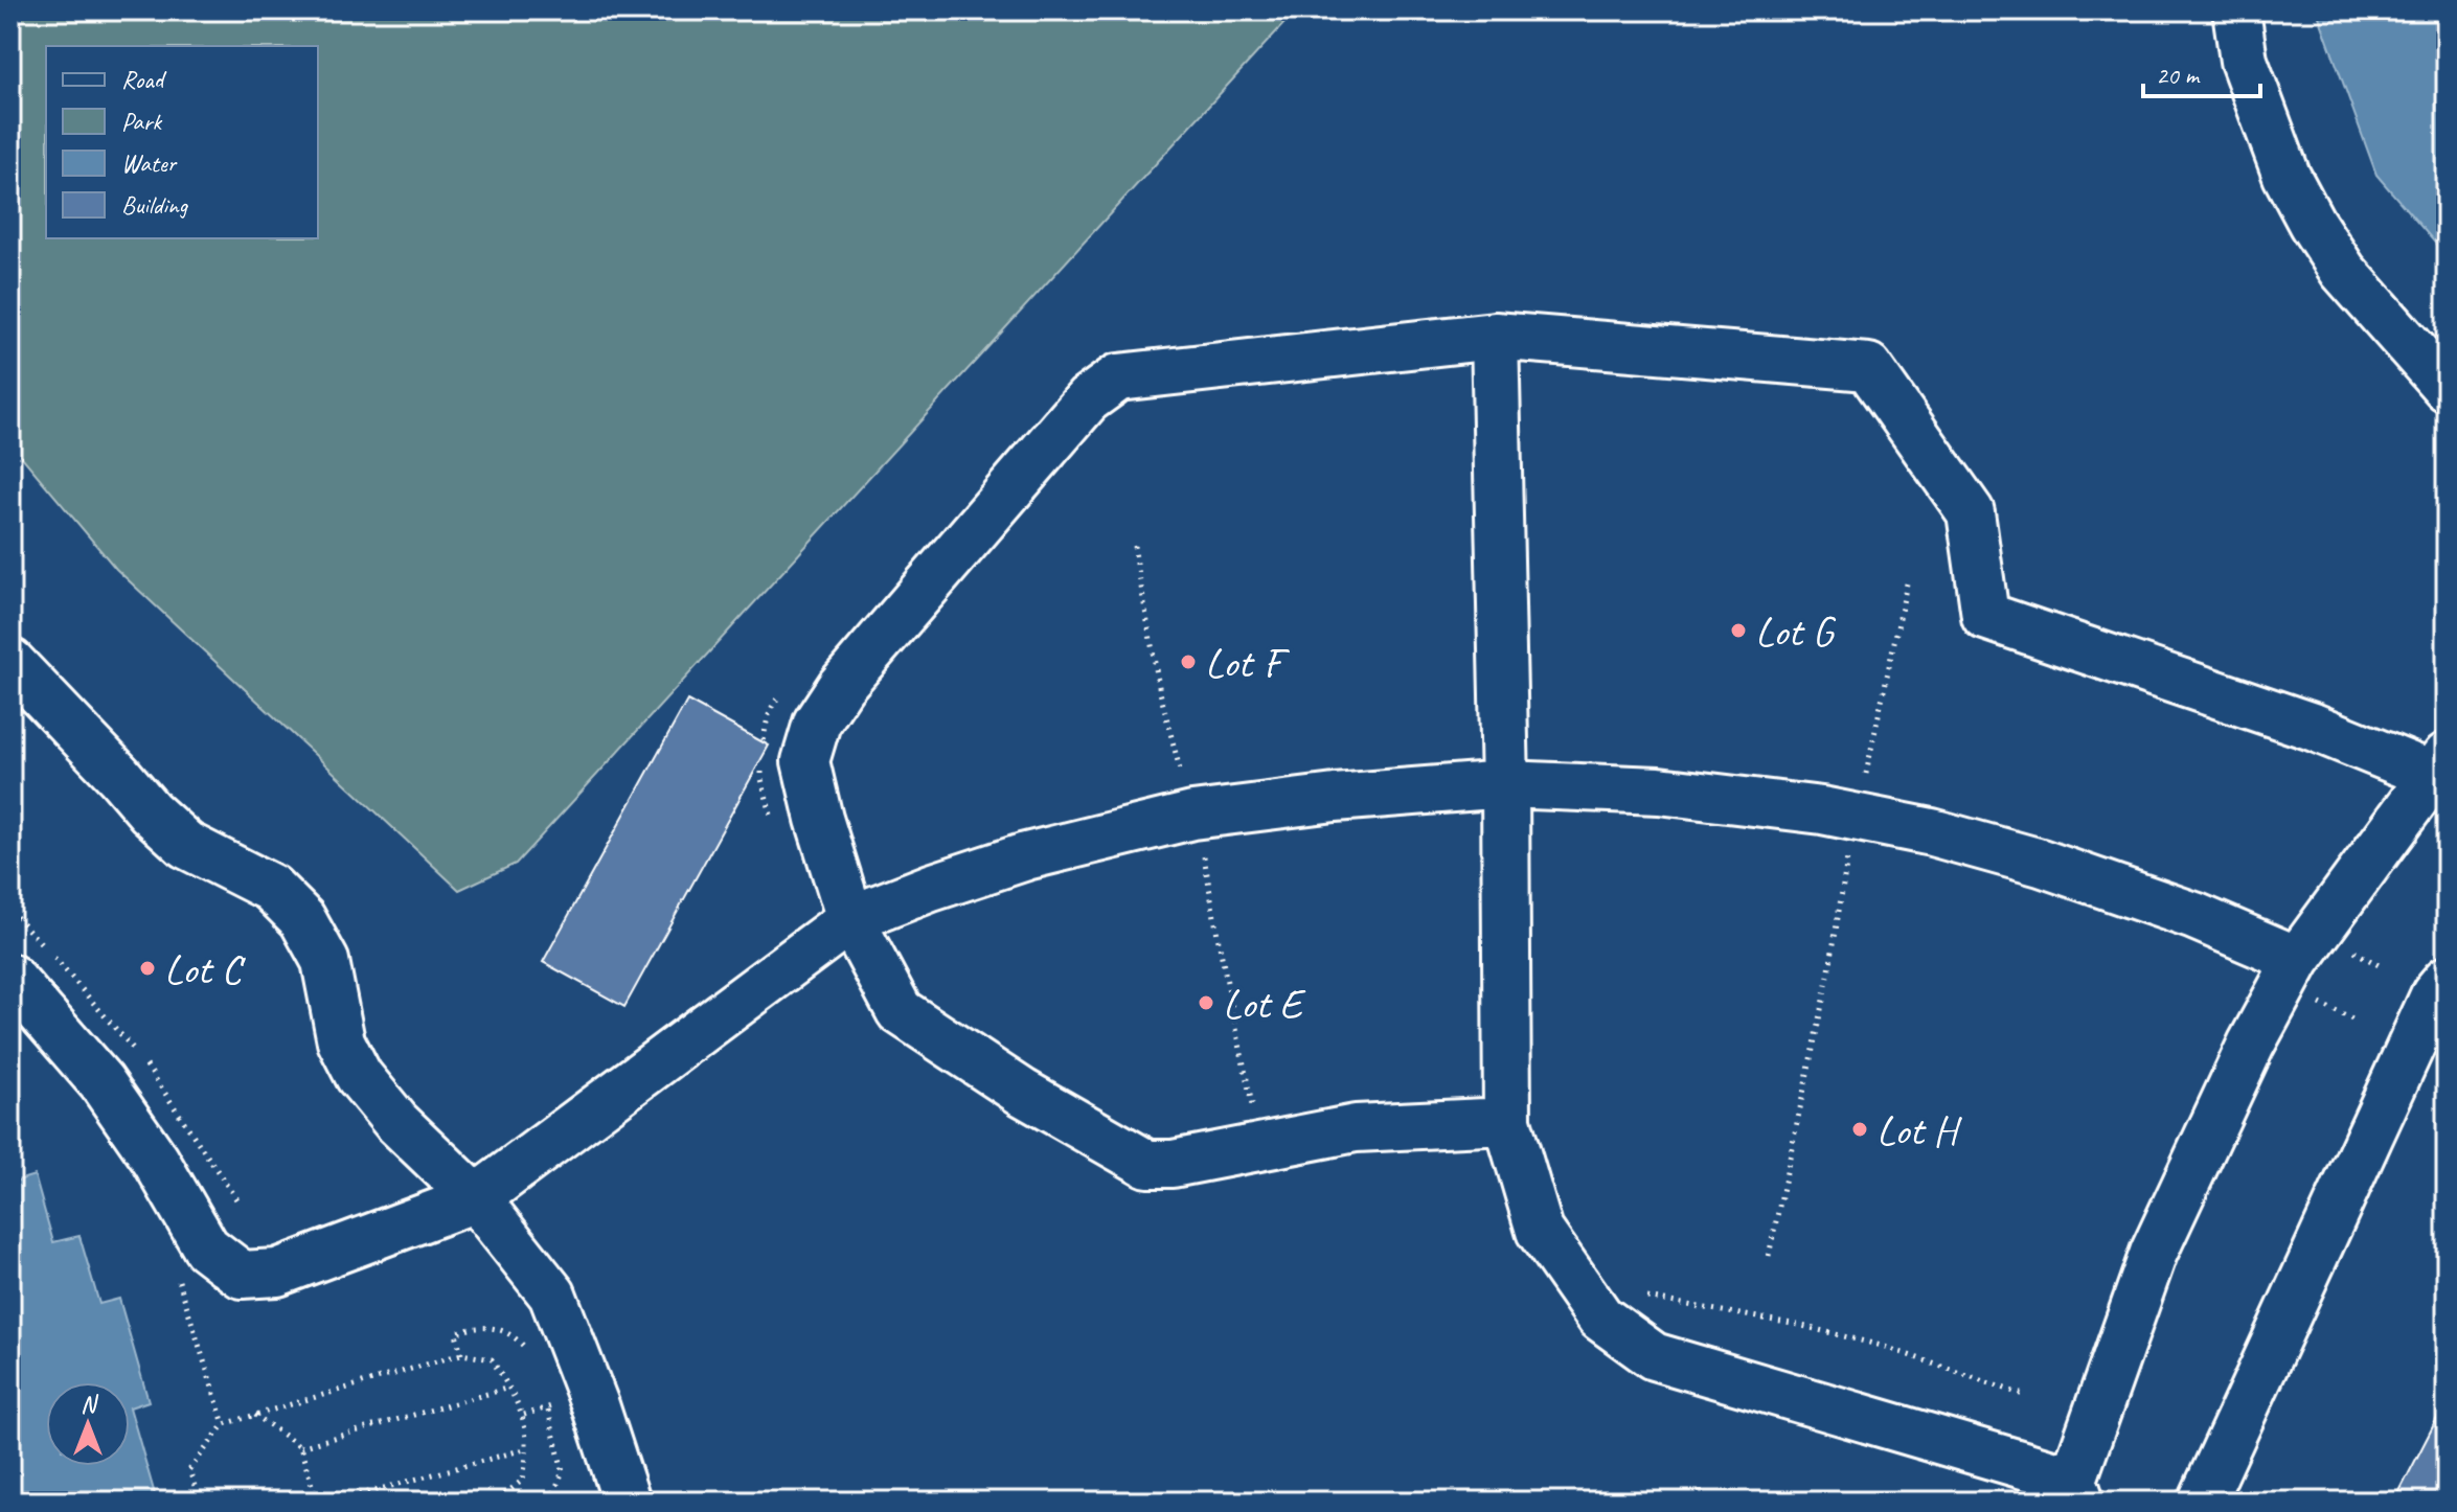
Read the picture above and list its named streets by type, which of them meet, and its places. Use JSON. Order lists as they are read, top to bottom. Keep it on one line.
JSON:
{"places":["Lot G","Lot F","Lot C","Lot E","Lot H"],"legend":["Road","Park","Water","Building"],"scale_bar":"20 m","north":"top"}
